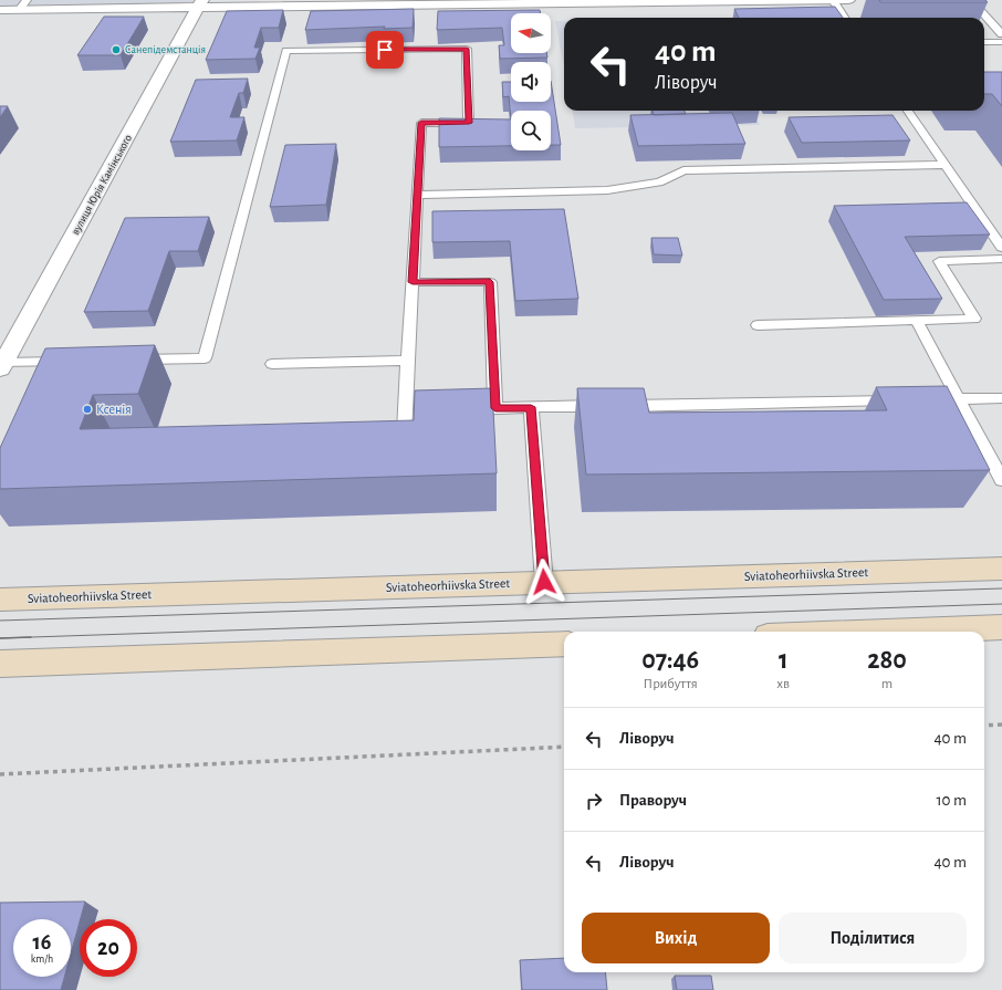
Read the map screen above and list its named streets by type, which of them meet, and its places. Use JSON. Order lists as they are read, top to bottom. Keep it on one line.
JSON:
{"streets":{"main road":["Sviatoheorhiivska Street"],"street":["вулиця Юрія Камінського"]},"places":["Санепідемстанція","Ксенія"],"north":"left","page":{"turn":["40 m","Ліворуч"],"eta":["07:46","Прибуття","1","хв","280","m"],"list":[{"name":"Ліворуч","value":"40 m"},{"name":"Праворуч","value":"10 m"},{"name":"Ліворуч","value":"40 m"}],"buttons":["Вихід","Поділитися"],"speed":"16 km/h","limit":"20"}}
